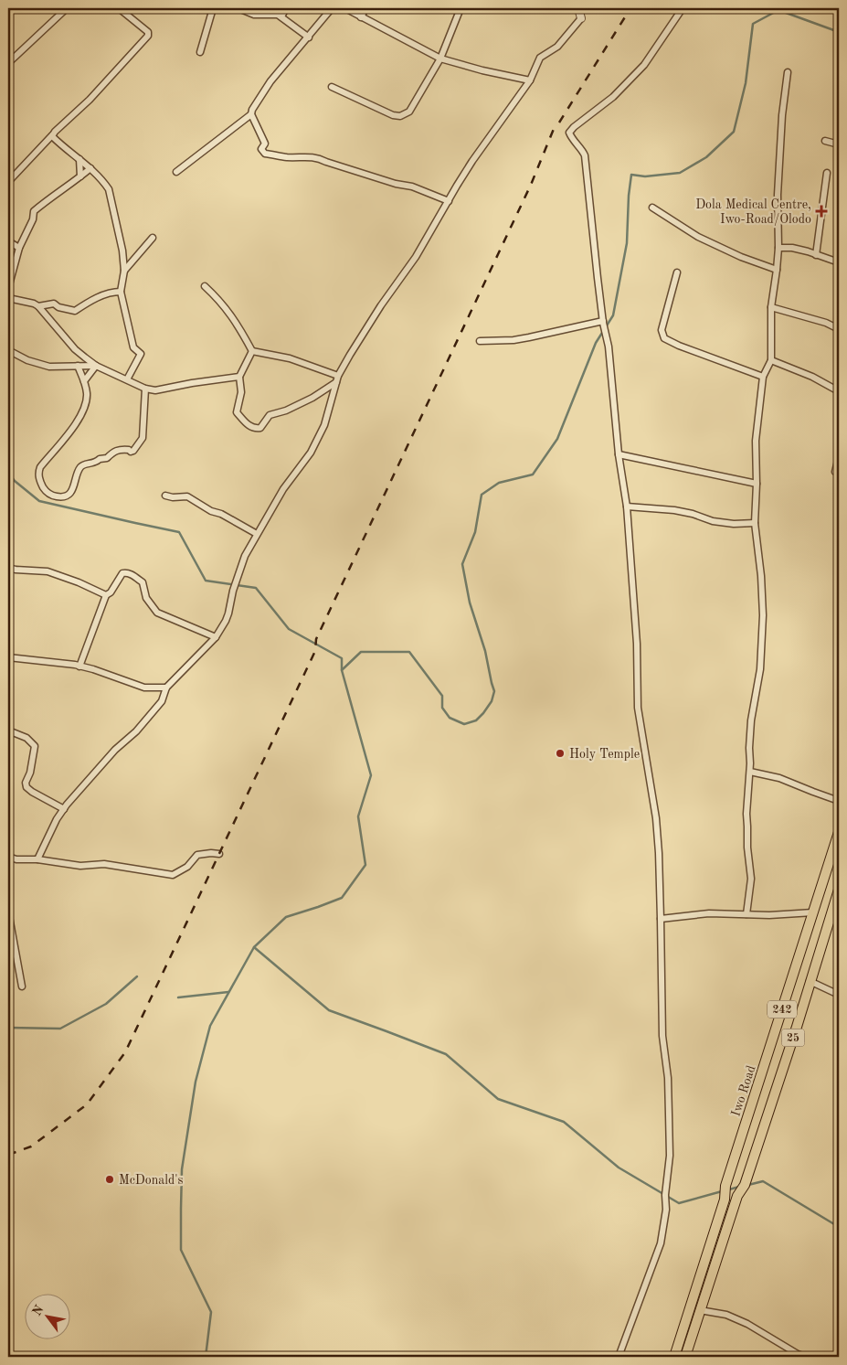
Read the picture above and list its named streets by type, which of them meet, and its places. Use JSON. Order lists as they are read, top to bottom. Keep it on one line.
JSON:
{"streets":{"main road":["242","25","Iwo Road"]},"places":{"health":["Dola Medical Centre, Iwo-Road/Olodo"],"other":["Holy Temple","McDonald's"]},"north":"top left"}
